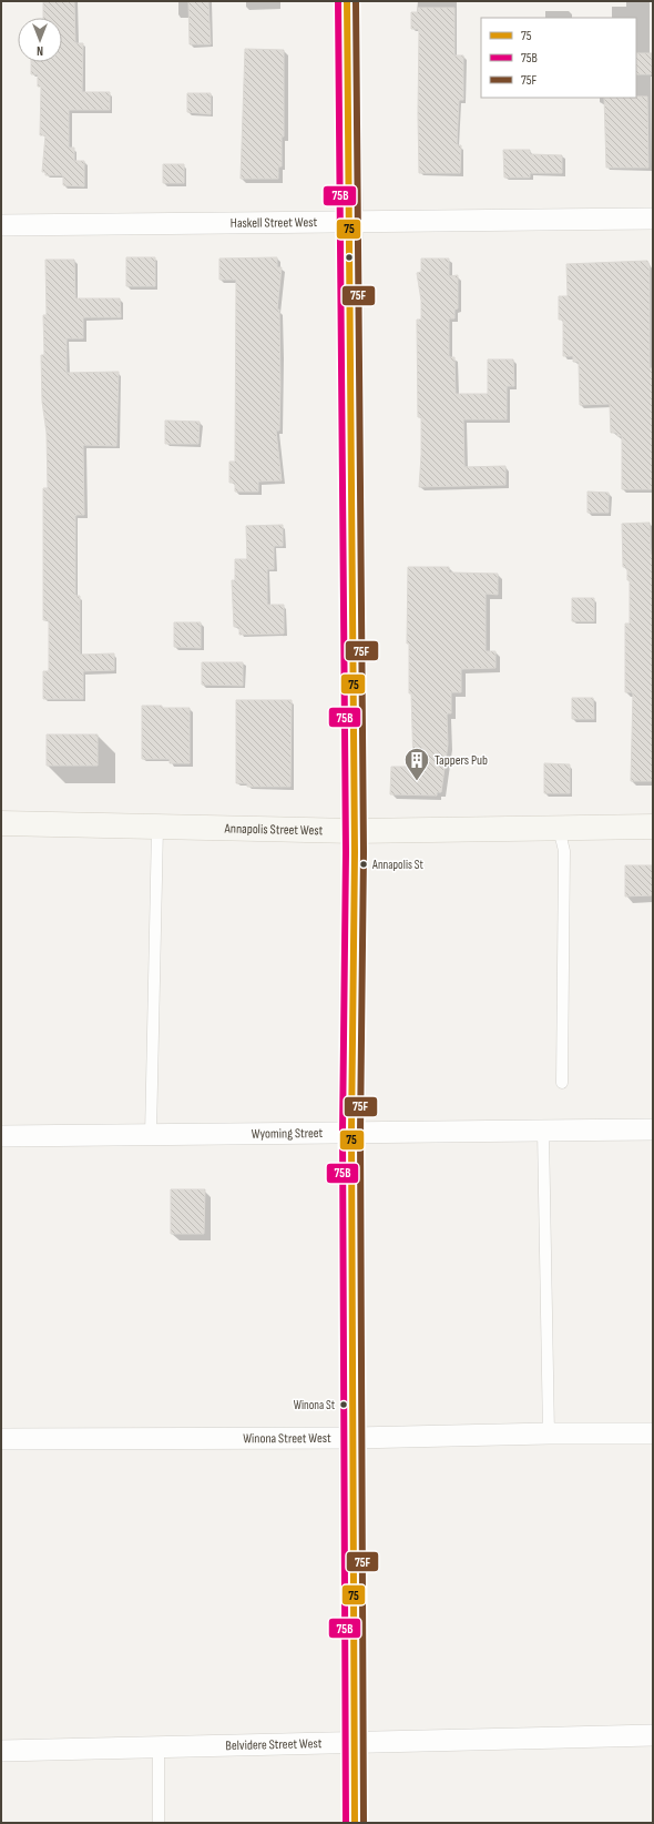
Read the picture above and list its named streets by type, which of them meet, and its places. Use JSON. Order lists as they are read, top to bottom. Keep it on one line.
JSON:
{"streets":{"street":["Haskell Street West","Annapolis Street West","Wyoming Street","Winona Street West","Belvidere Street West"]},"places":{"building":["Tappers Pub"],"other":["Annapolis St","Winona St"]},"lines":["transit line 75","transit line 75B","transit line 75F"],"legend":["75","75B","75F"],"north":"bottom"}
